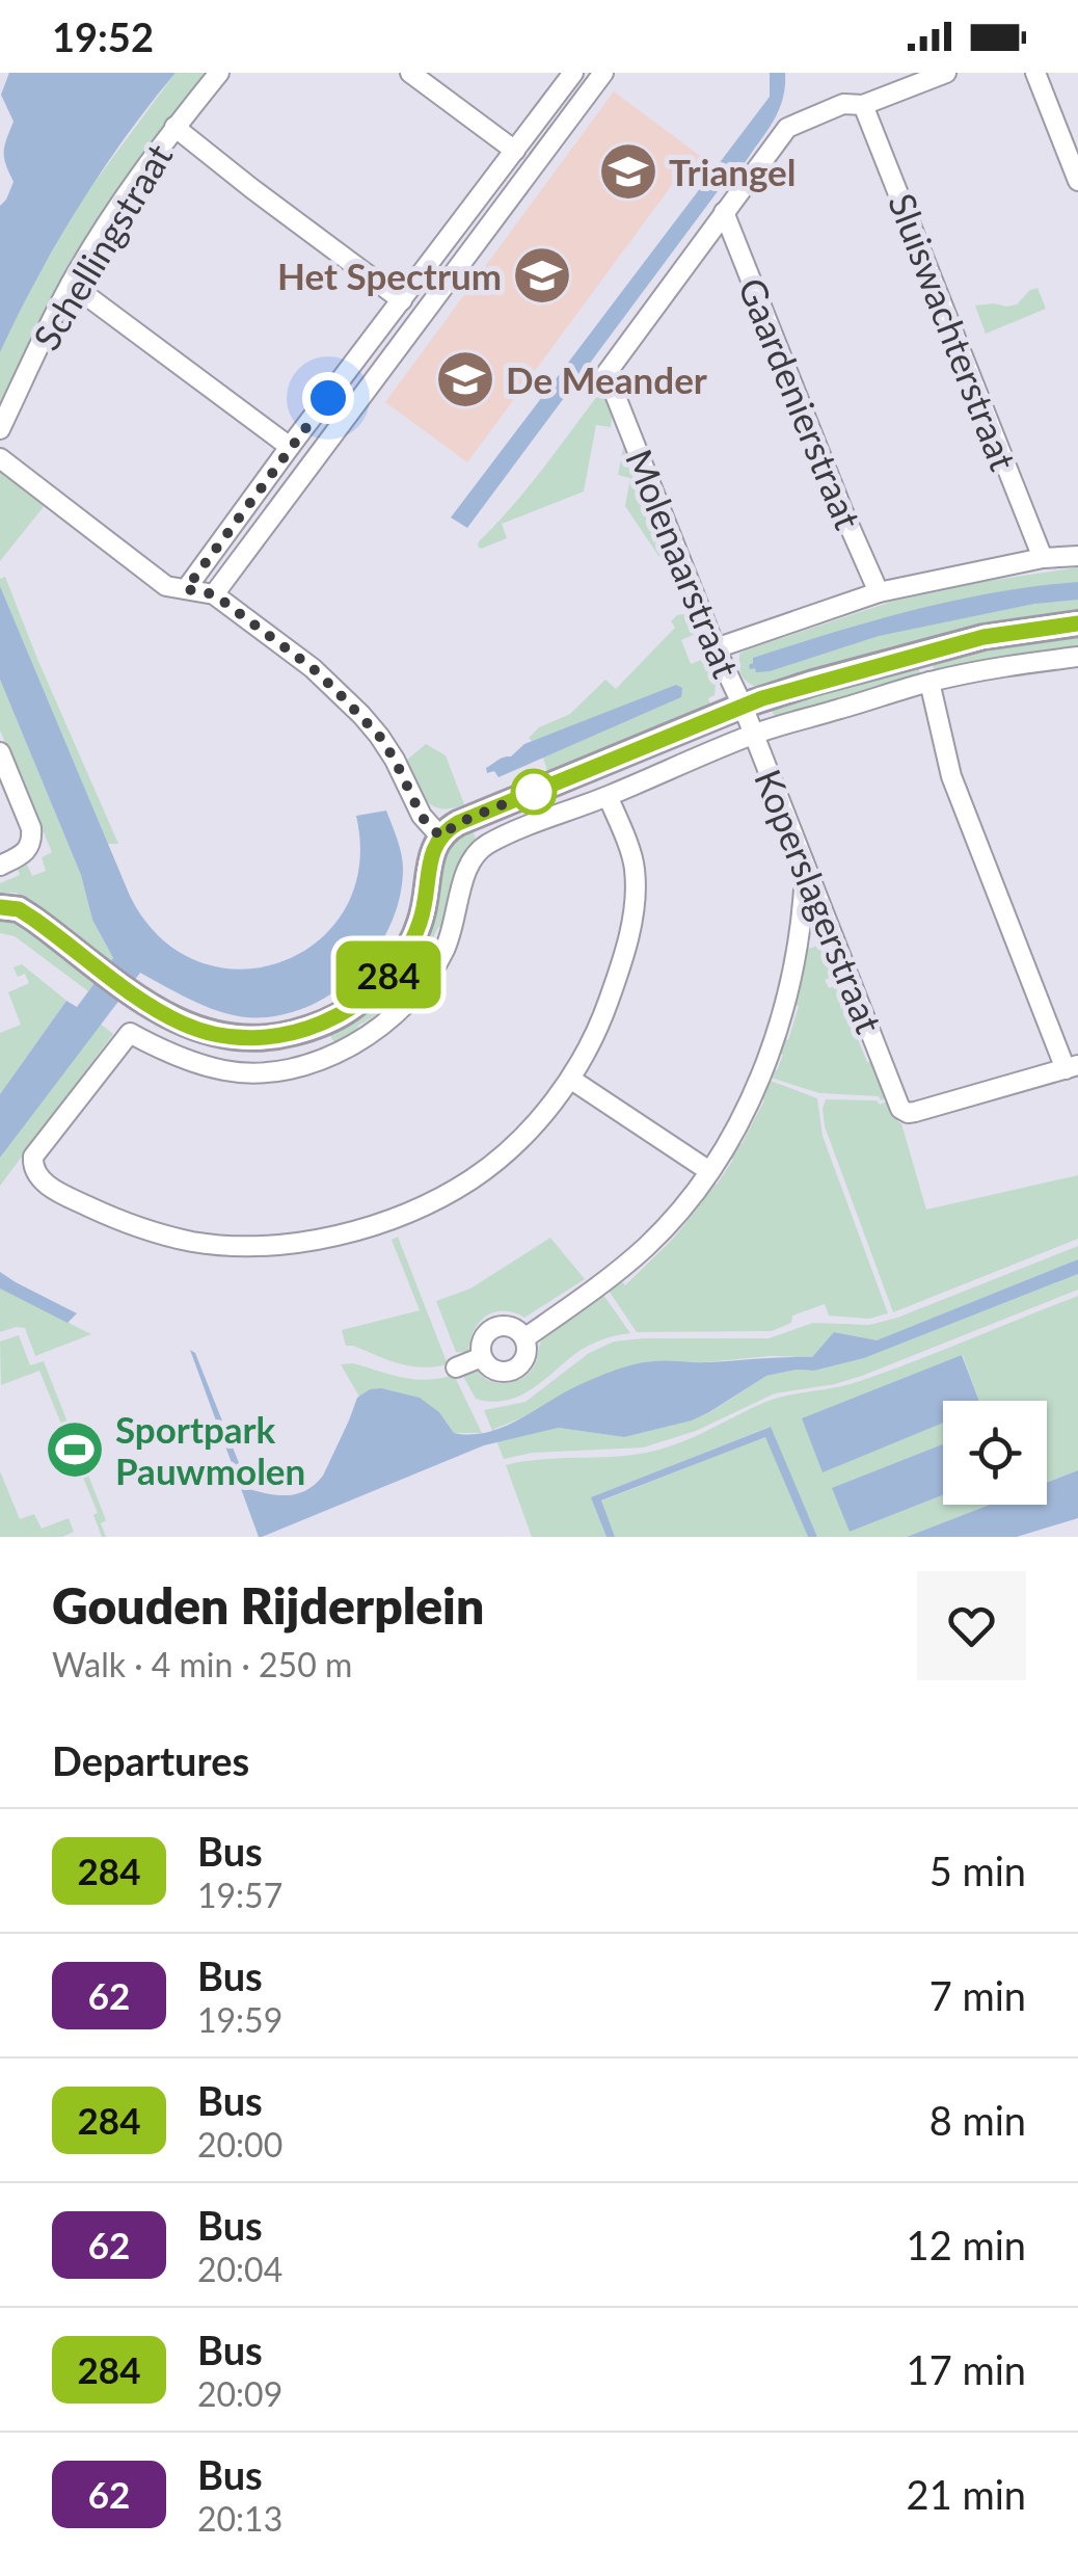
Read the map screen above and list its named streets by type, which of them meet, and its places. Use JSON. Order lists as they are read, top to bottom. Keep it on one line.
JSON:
{"streets":{"street":["Schellingstraat","Sluiswachterstraat","Gaardenierstraat","Molenaarstraat","Koperslagerstraat"]},"crossings":[["Gaardenierstraat","Molenaarstraat"],["Molenaarstraat","Koperslagerstraat"]],"places":{"school or university":["Triangel","Het Spectrum","De Meander"],"sports":["Sportpark Pauwmolen"]},"lines":["bus line 284"],"page":{"status":"19:52","on_map":"284","heading":[["Gouden Rijderplein","Walk · 4 min · 250 m"],"Departures"],"list":[{"mark":"284","name":"Bus","note":"19:57","value":"5 min"},{"mark":"62","name":"Bus","note":"19:59","value":"7 min"},{"mark":"284","name":"Bus","note":"20:00","value":"8 min"},{"mark":"62","name":"Bus","note":"20:04","value":"12 min"},{"mark":"284","name":"Bus","note":"20:09","value":"17 min"},{"mark":"62","name":"Bus","note":"20:13","value":"21 min"}]}}
